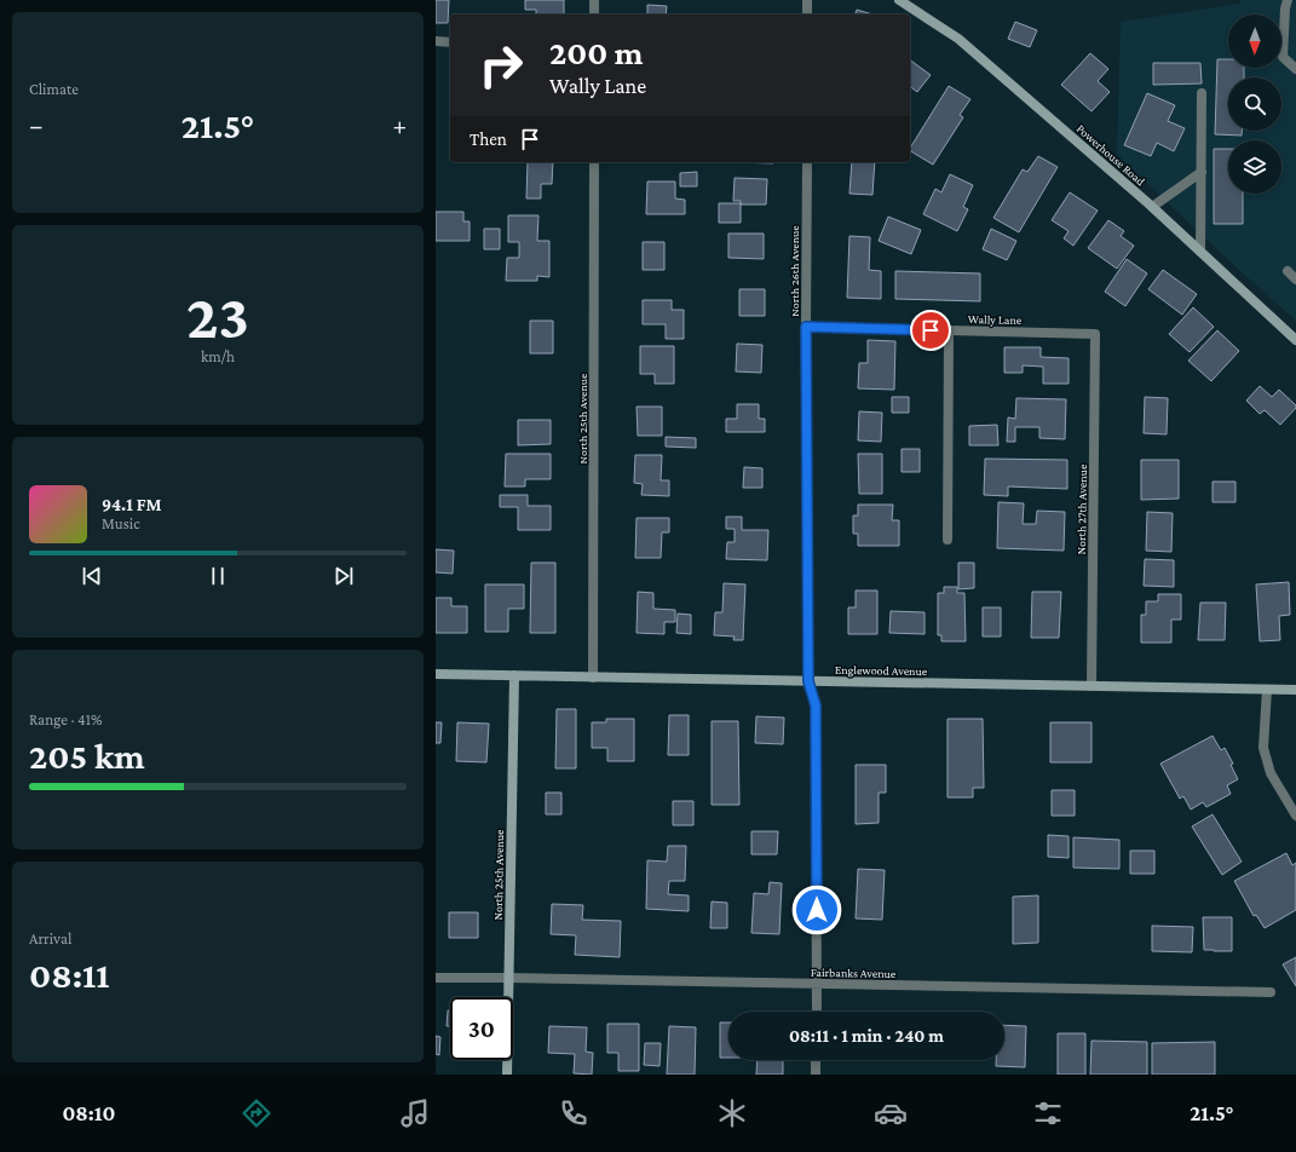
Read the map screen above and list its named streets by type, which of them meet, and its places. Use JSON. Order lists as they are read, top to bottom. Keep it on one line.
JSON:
{"streets":{"street":["Powerhouse Road","North 26th Avenue","Wally Lane","North 25th Avenue","North 27th Avenue","Englewood Avenue","Fairbanks Avenue"]},"crossings":[["North 26th Avenue","Wally Lane"],["North 26th Avenue","Englewood Avenue"],["North 26th Avenue","Fairbanks Avenue"],["Wally Lane","North 27th Avenue"],["North 25th Avenue","Englewood Avenue"],["North 25th Avenue","Fairbanks Avenue"],["North 27th Avenue","Englewood Avenue"]],"north":"bottom","page":{"tile":["Climate",["23","km/h"],["Range · 41%","205 km"],["Arrival","08:11"]],"turn":["200 m","Wally Lane"],"heat":["−","21.5°","+"],"then":"Then","song":["94.1 FM","Music"],"limit":"30","trip":"08:11 · 1 min · 240 m","tabs":["08:10","21.5°"]}}
